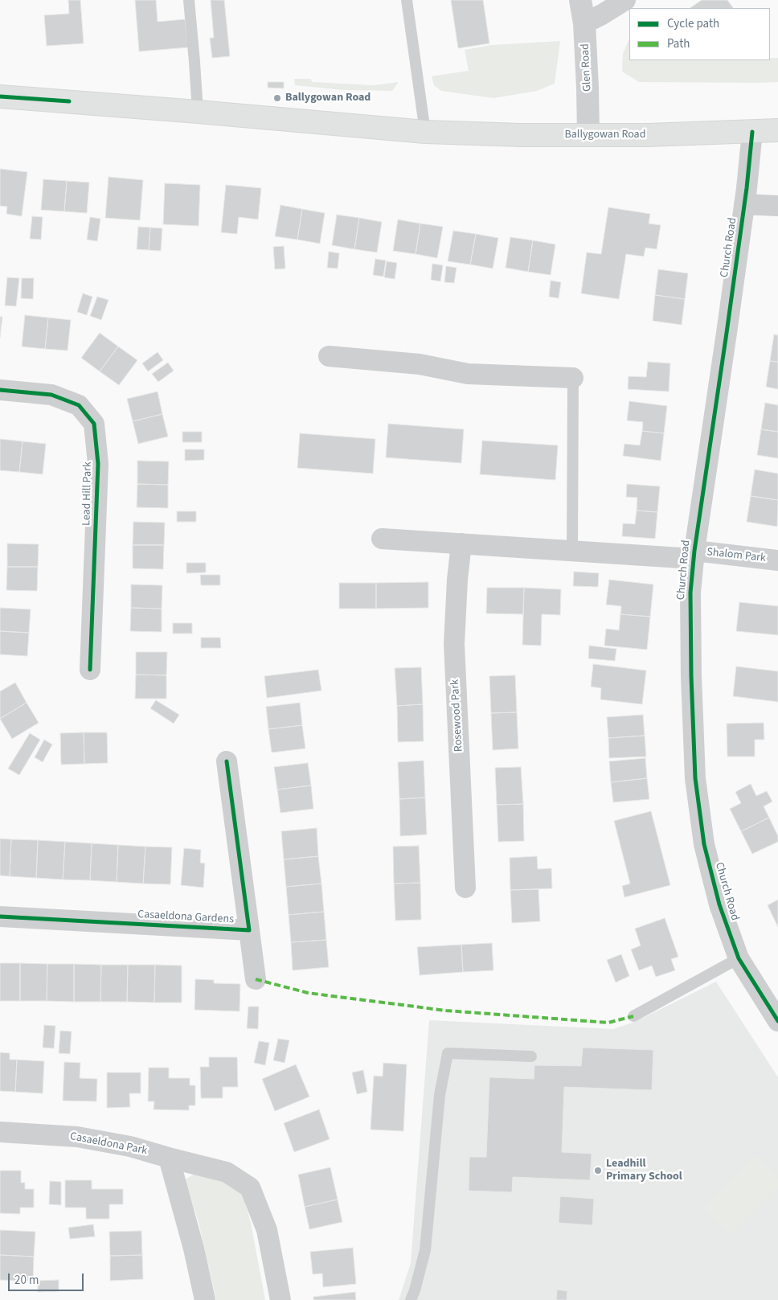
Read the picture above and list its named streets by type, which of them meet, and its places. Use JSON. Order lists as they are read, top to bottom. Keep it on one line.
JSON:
{"streets":{"main road":["Ballygowan Road"],"street":["Glen Road","Church Road","Lead Hill Park","Shalom Park","Rosewood Park","Casaeldona Gardens","Casaeldona Park"]},"crossings":[["Glen Road","Ballygowan Road"],["Ballygowan Road","Church Road"],["Church Road","Shalom Park"]],"places":["Ballygowan Road","Leadhill Primary School"],"legend":["Cycle path","Path"],"scale_bar":"20 m"}
